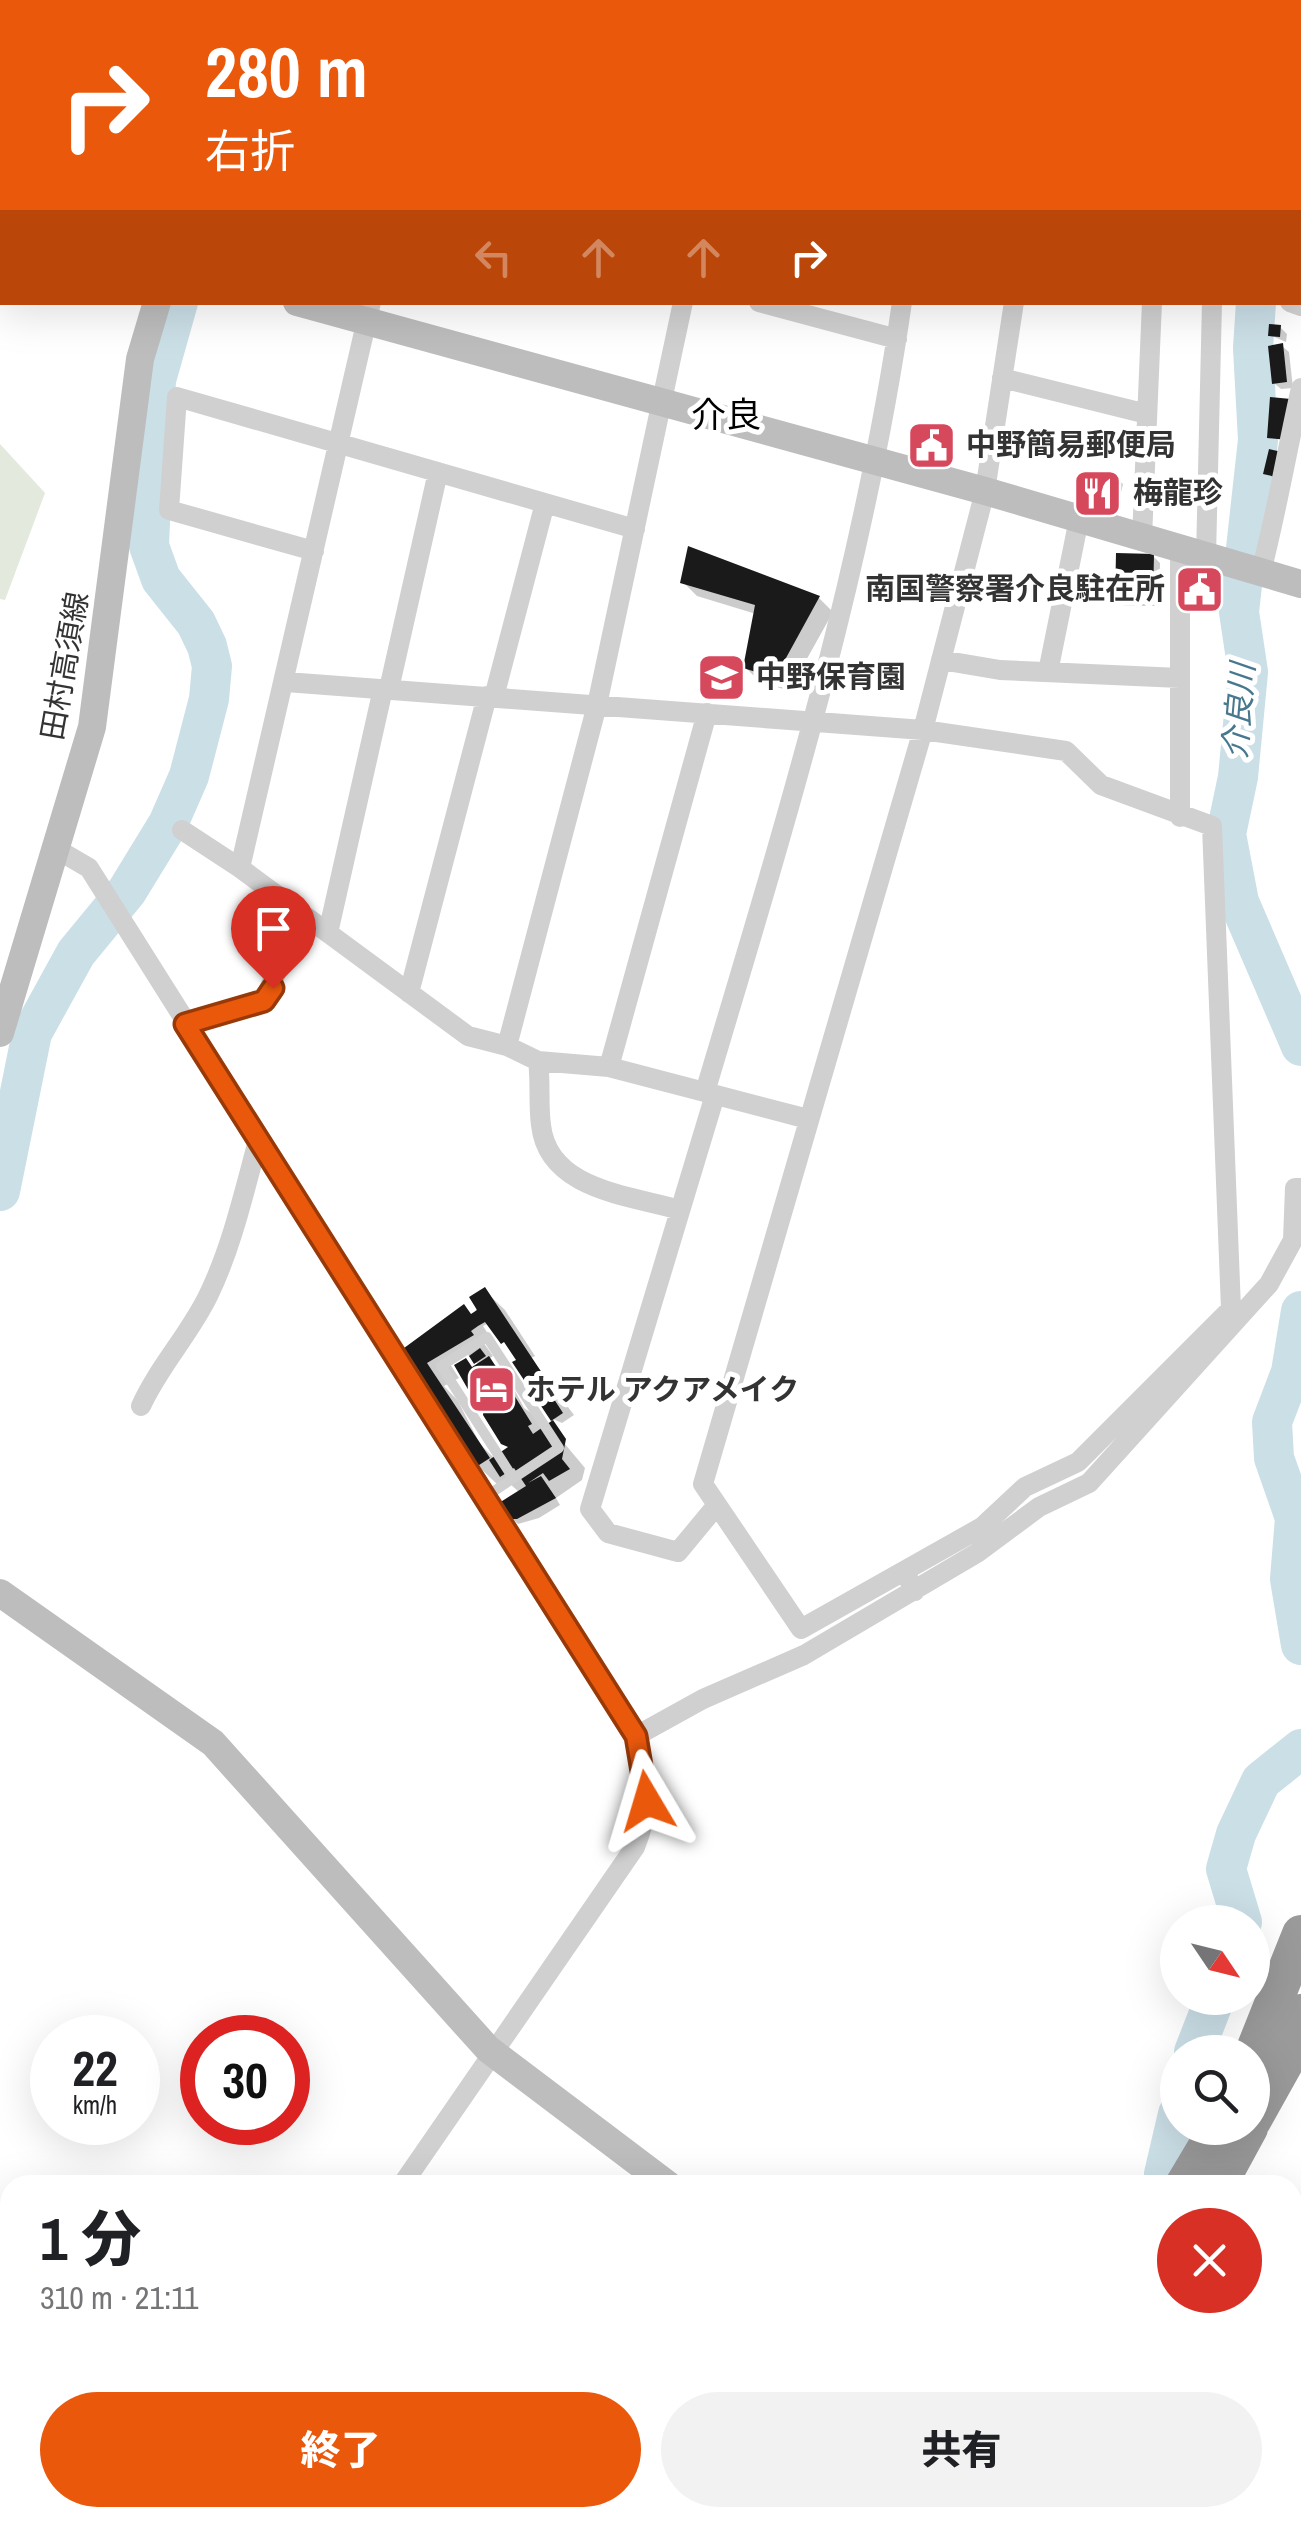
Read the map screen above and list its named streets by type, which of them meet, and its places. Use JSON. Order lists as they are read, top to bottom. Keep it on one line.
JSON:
{"streets":{"street":["田村高須線"]},"districts":["介良"],"water":["介良川"],"places":{"public building":["中野簡易郵便局","南国警察署介良駐在所"],"restaurant":["梅龍珍"],"school or university":["中野保育園"],"hotel":["ホテル アクアメイク"]},"north":"bottom right","page":{"turn":["280 m","右折"],"speed":"22 km/h","limit":"30","heading":["1 分","310 m · 21:11"],"buttons":["終了","共有"]}}
